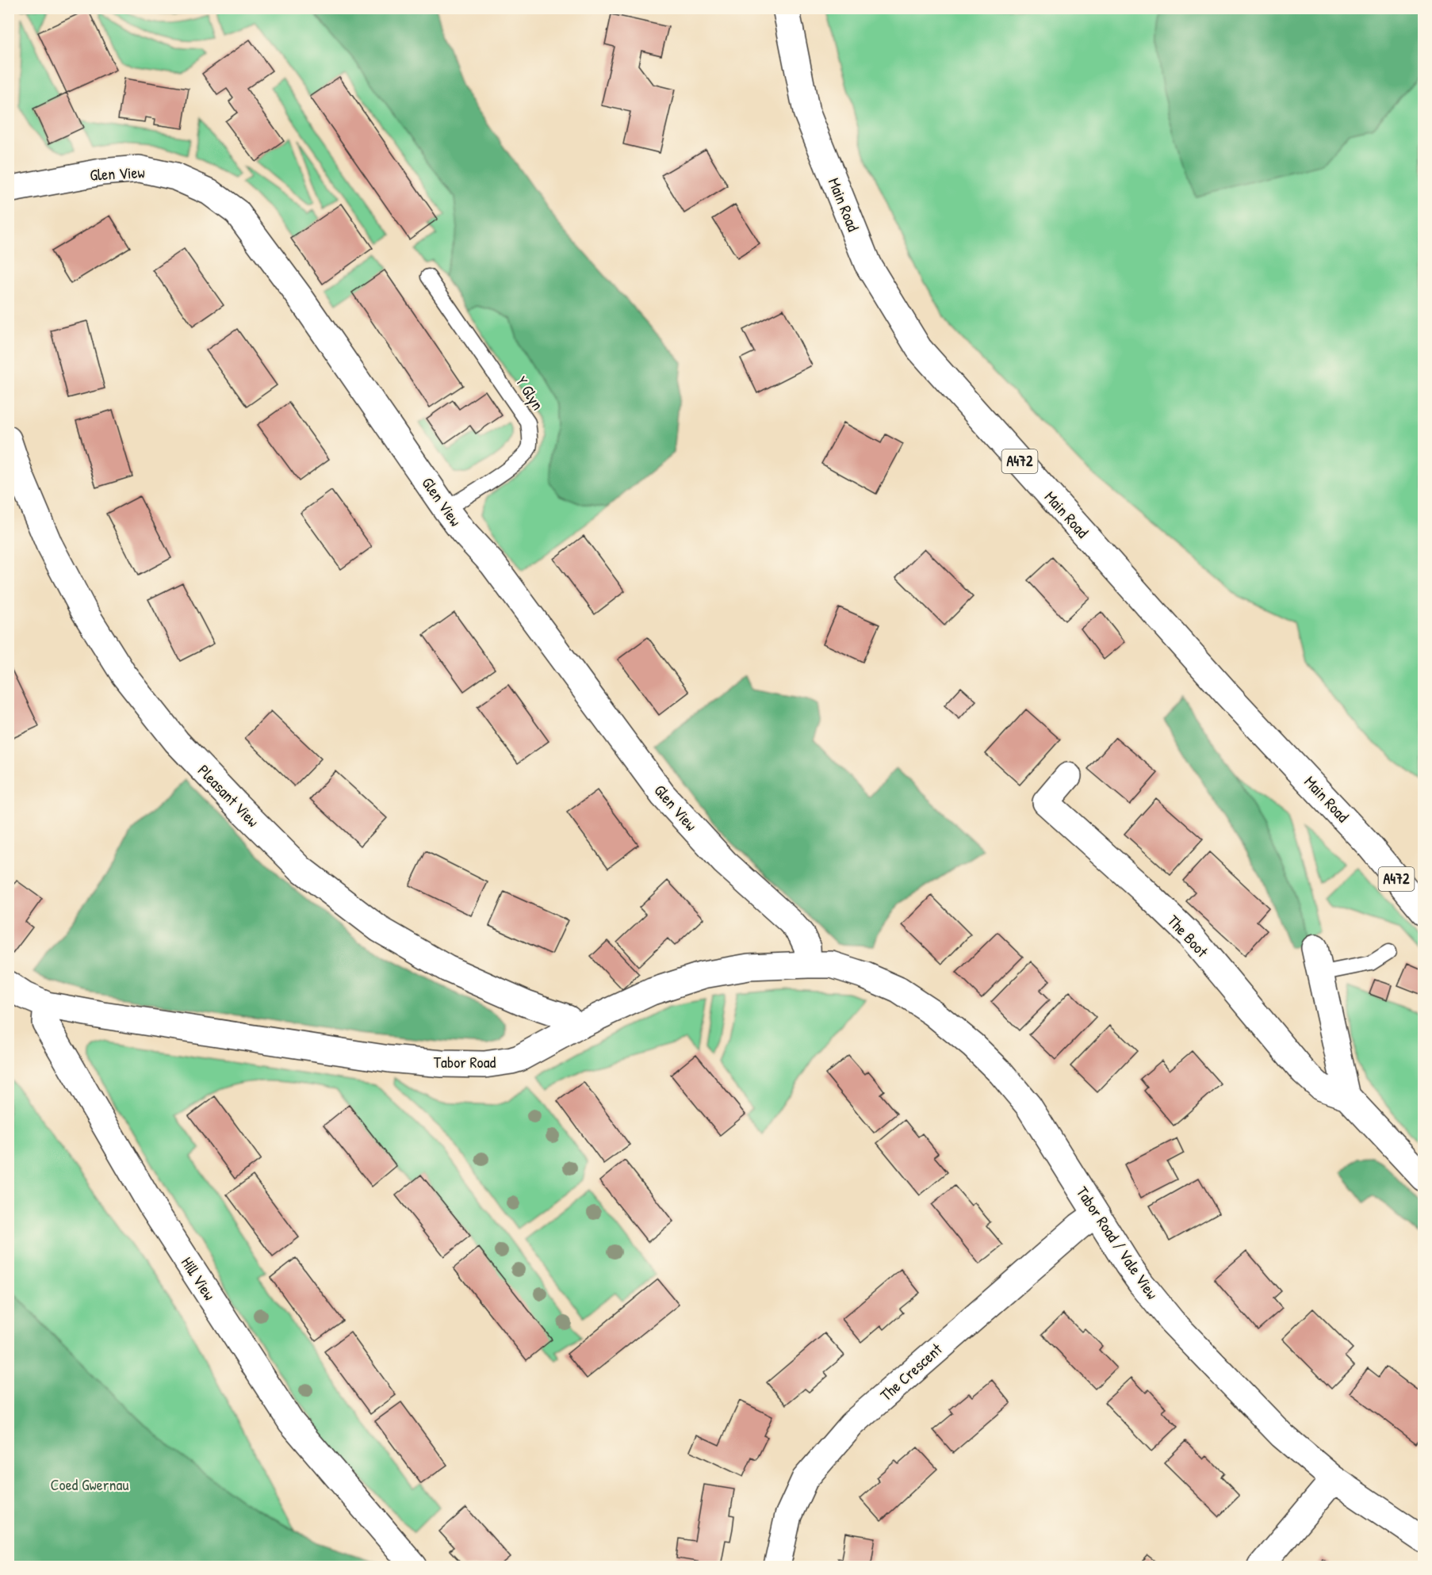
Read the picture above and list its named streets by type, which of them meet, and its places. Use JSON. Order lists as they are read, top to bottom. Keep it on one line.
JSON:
{"streets":{"street":["Glen View","Main Road","A472","Pleasant View","The Boot","Tabor Road","Tabor Road / Vale View","Hill View","The Crescent"],"lane":["Y Glyn"]},"crossings":[["Glen View","Y Glyn"],["Glen View","Tabor Road"],["Pleasant View","Tabor Road"],["Tabor Road","Tabor Road / Vale View"],["Tabor Road","Hill View"],["Tabor Road / Vale View","The Crescent"]],"parks":["Coed Gwernau"]}
